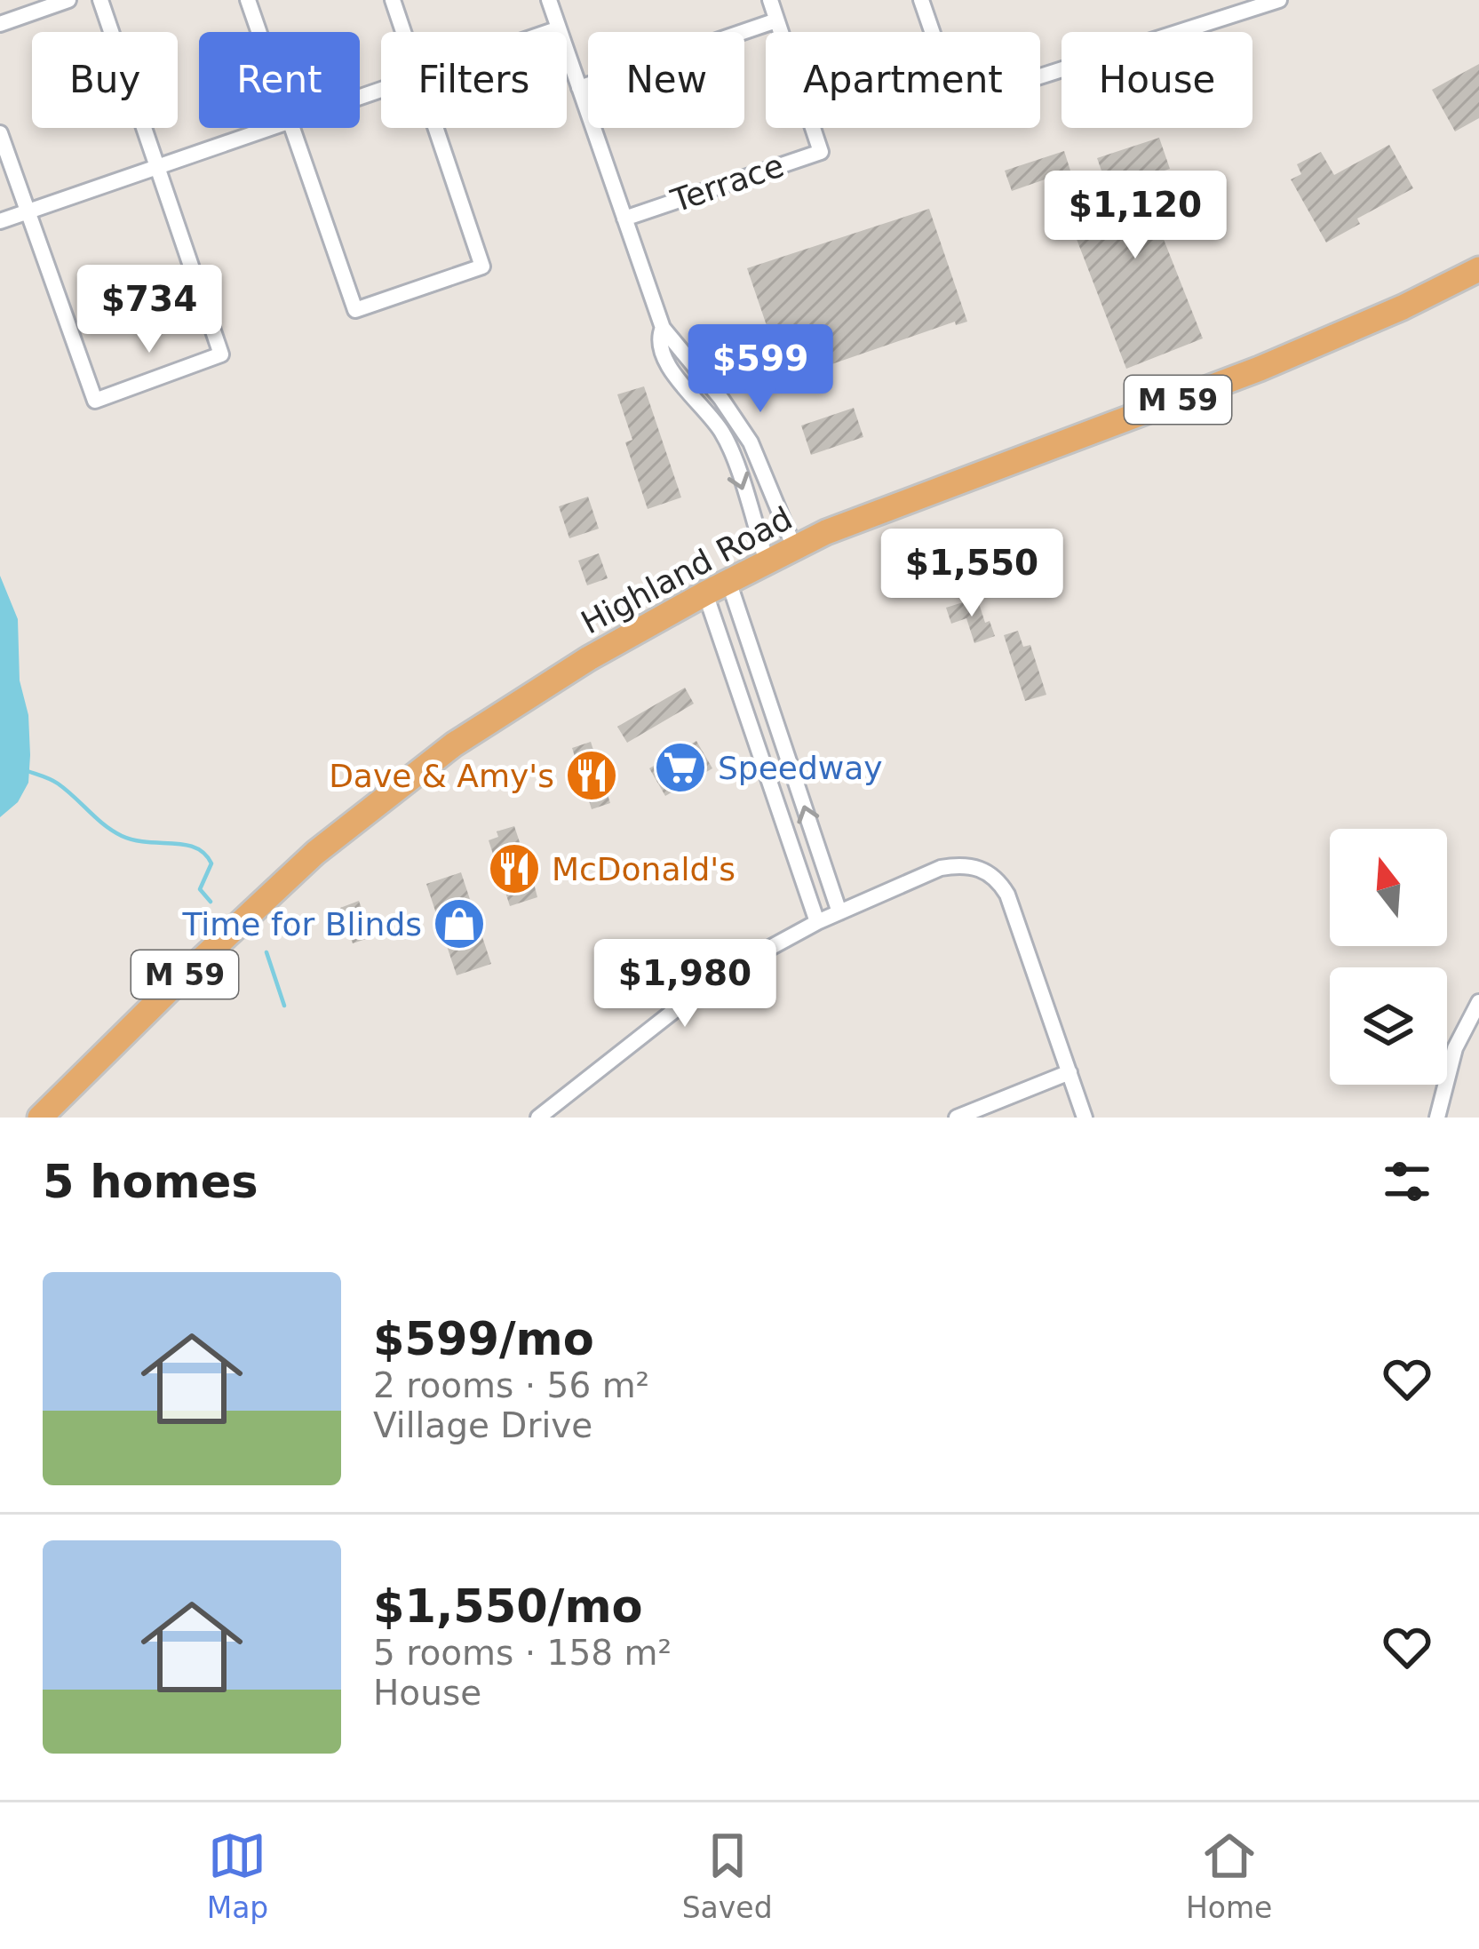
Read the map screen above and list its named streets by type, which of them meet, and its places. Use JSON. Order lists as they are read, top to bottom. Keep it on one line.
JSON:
{"streets":{"highway":["M 59","Highland Road"],"street":["Terrace"]},"places":{"supermarket":["Speedway"],"restaurant":["Dave & Amy's","McDonald's"],"shop":["Time for Blinds"]},"north":"top","page":{"chip":["Buy","Rent","Filters","New","Apartment","House"],"price":["$1,120","$734","$599","$1,550","$1,980"],"heading":"5 homes","list":[{"name":"$599/mo","note":"2 rooms · 56 m² · Village Drive"},{"name":"$1,550/mo","note":"5 rooms · 158 m² · House"}],"tabs":["Map","Saved","Home"]}}
